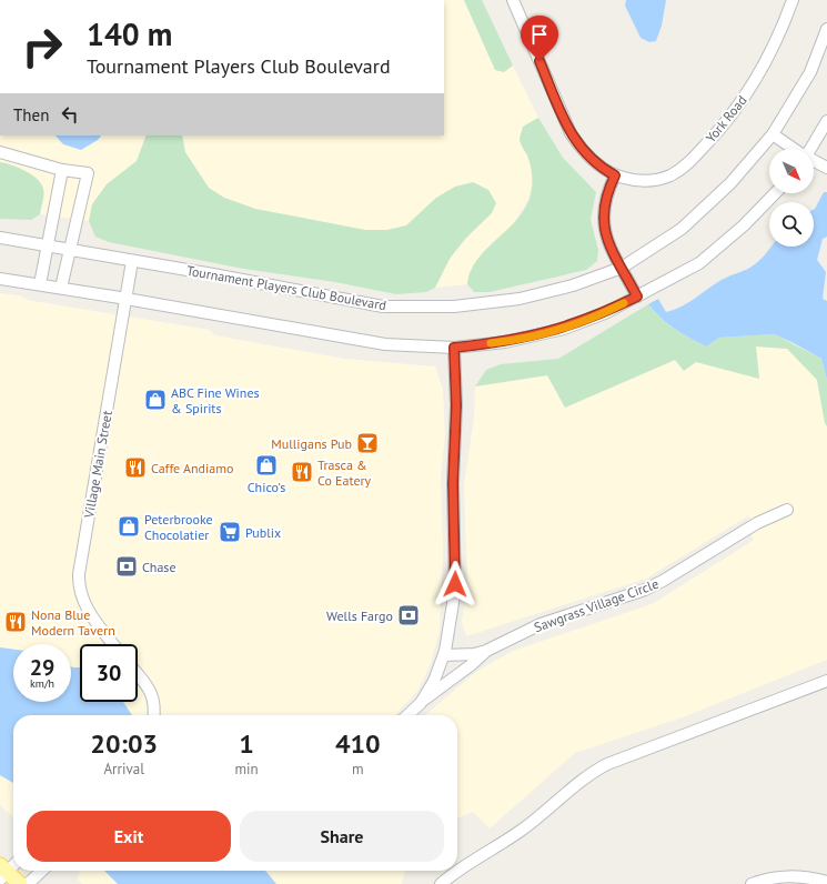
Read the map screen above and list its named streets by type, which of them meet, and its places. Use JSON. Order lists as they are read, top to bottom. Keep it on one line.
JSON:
{"streets":{"street":["York Road","Tournament Players Club Boulevard","Village Main Street","Sawgrass Village Circle"]},"crossings":[["Tournament Players Club Boulevard","Village Main Street"]],"places":{"shop":["ABC Fine Wines & Spirits","Chico's","Peterbrooke Chocolatier"],"bar":["Mulligans Pub"],"restaurant":["Caffe Andiamo","Trasca & Co Eatery","Nona Blue Modern Tavern"],"supermarket":["Publix"],"bank":["Chase","Wells Fargo"]},"north":"bottom right","page":{"turn":["140 m","Tournament Players Club Boulevard"],"then":"Then","speed":"29 km/h","limit":"30","eta":["20:03","Arrival","1","min","410","m"],"buttons":["Exit","Share"]}}
